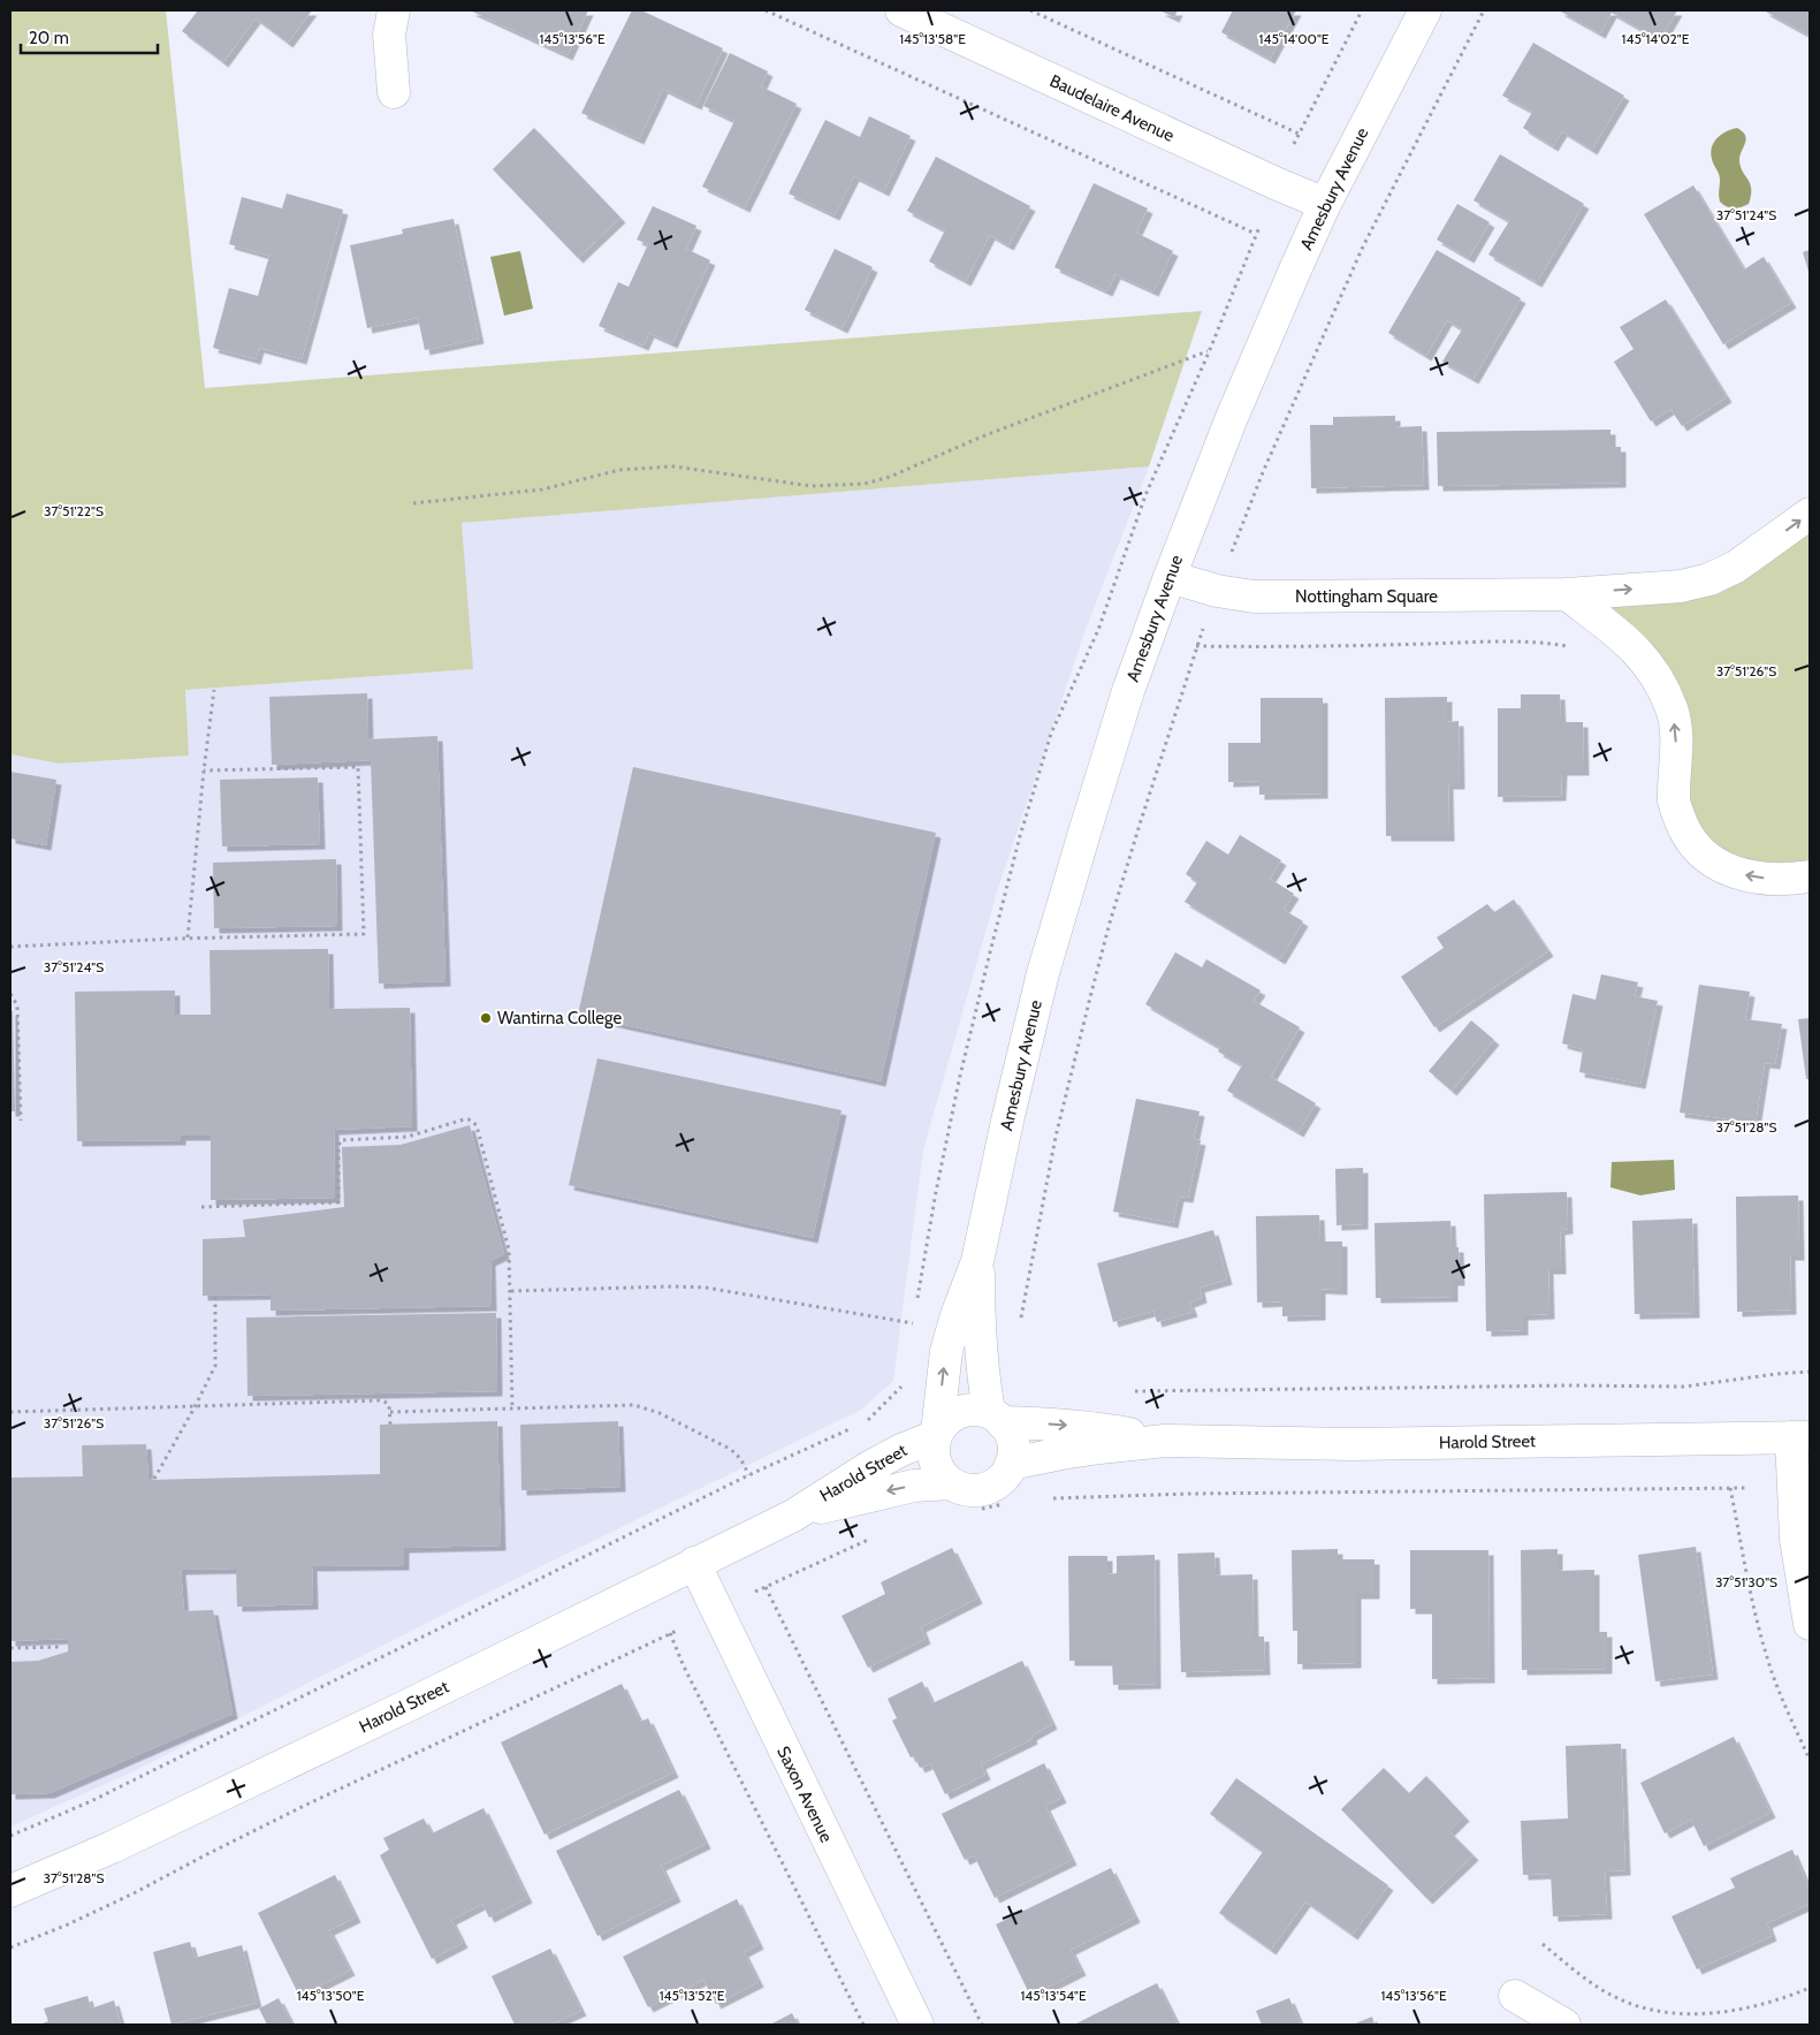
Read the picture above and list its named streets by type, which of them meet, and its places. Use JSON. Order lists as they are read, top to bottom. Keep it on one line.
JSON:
{"streets":{"street":["Baudelaire Avenue","Amesbury Avenue","Nottingham Square","Harold Street","Saxon Avenue"]},"crossings":[["Baudelaire Avenue","Amesbury Avenue"],["Amesbury Avenue","Nottingham Square"],["Amesbury Avenue","Harold Street"],["Harold Street","Saxon Avenue"]],"one_way":["Nottingham Square"],"places":["Wantirna College"],"scale_bar":"20 m","coordinates":["145°13'56\"E","145°13'58\"E","145°14'00\"E","145°14'02\"E","37°51'24\"S","37°51'22\"S","37°51'26\"S","37°51'28\"S","37°51'30\"S","145°13'50\"E","145°13'52\"E","145°13'54\"E"]}
